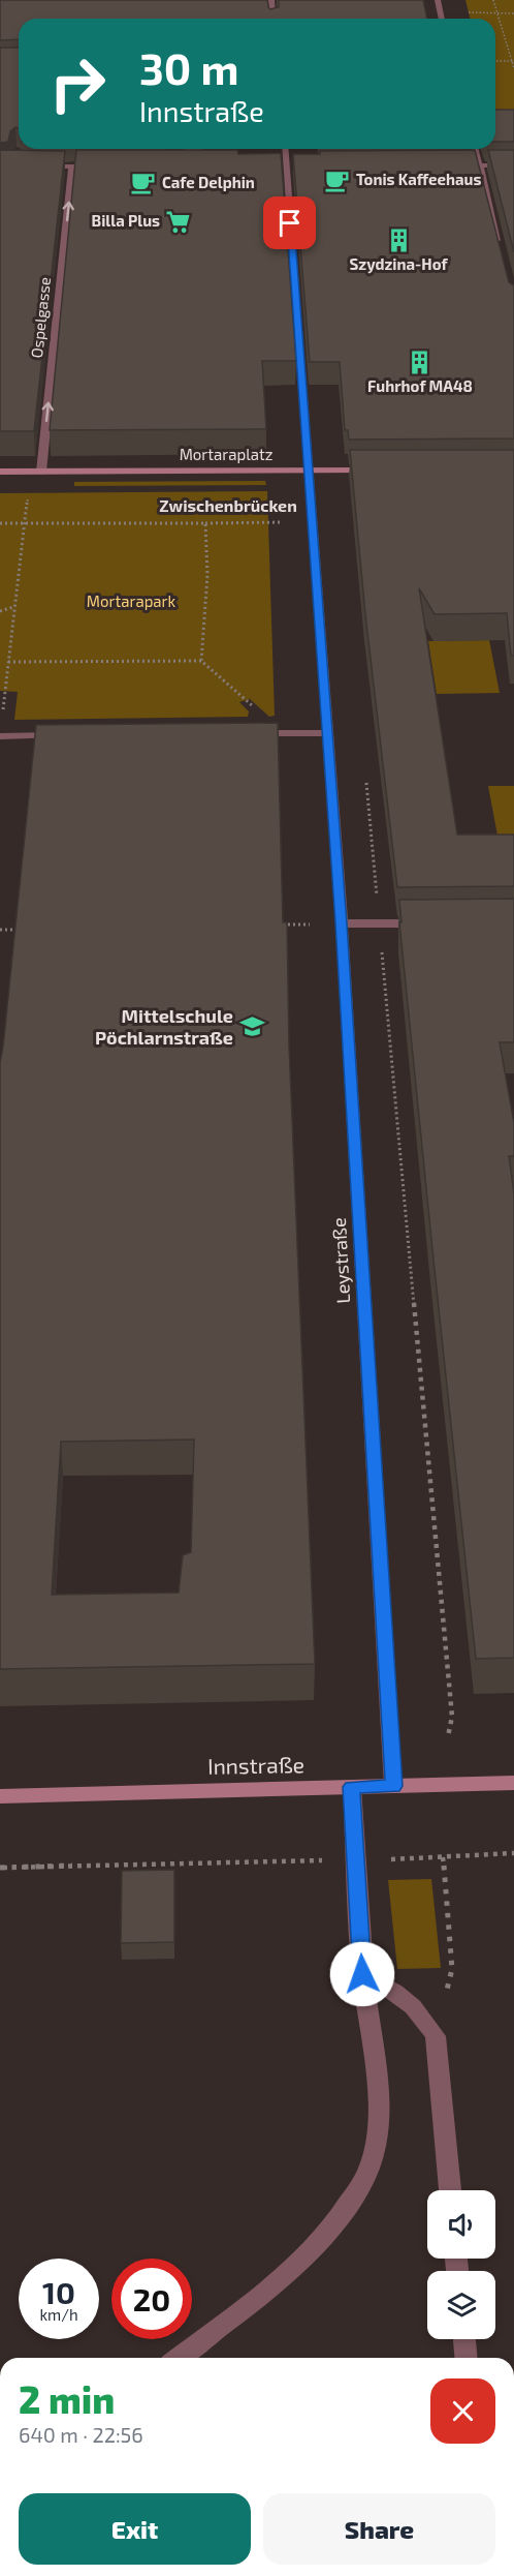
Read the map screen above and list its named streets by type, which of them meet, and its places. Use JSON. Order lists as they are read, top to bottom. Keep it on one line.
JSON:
{"streets":{"street":["Ospelgasse","Mortaraplatz","Leystraße","Innstraße"]},"crossings":[["Ospelgasse","Mortaraplatz"],["Leystraße","Innstraße"]],"one_way":["Ospelgasse"],"districts":["Zwischenbrücken"],"parks":["Mortarapark"],"places":{"cafe":["Tonis Kaffeehaus","Cafe Delphin"],"supermarket":["Billa Plus"],"building":["Szydzina-Hof","Fuhrhof MA48"],"school or university":["Mittelschule Pöchlarnstraße"]},"page":{"turn":["30 m","Innstraße"],"speed":"10 km/h","limit":"20","heading":["2 min","640 m · 22:56"],"buttons":["Exit","Share"]}}
